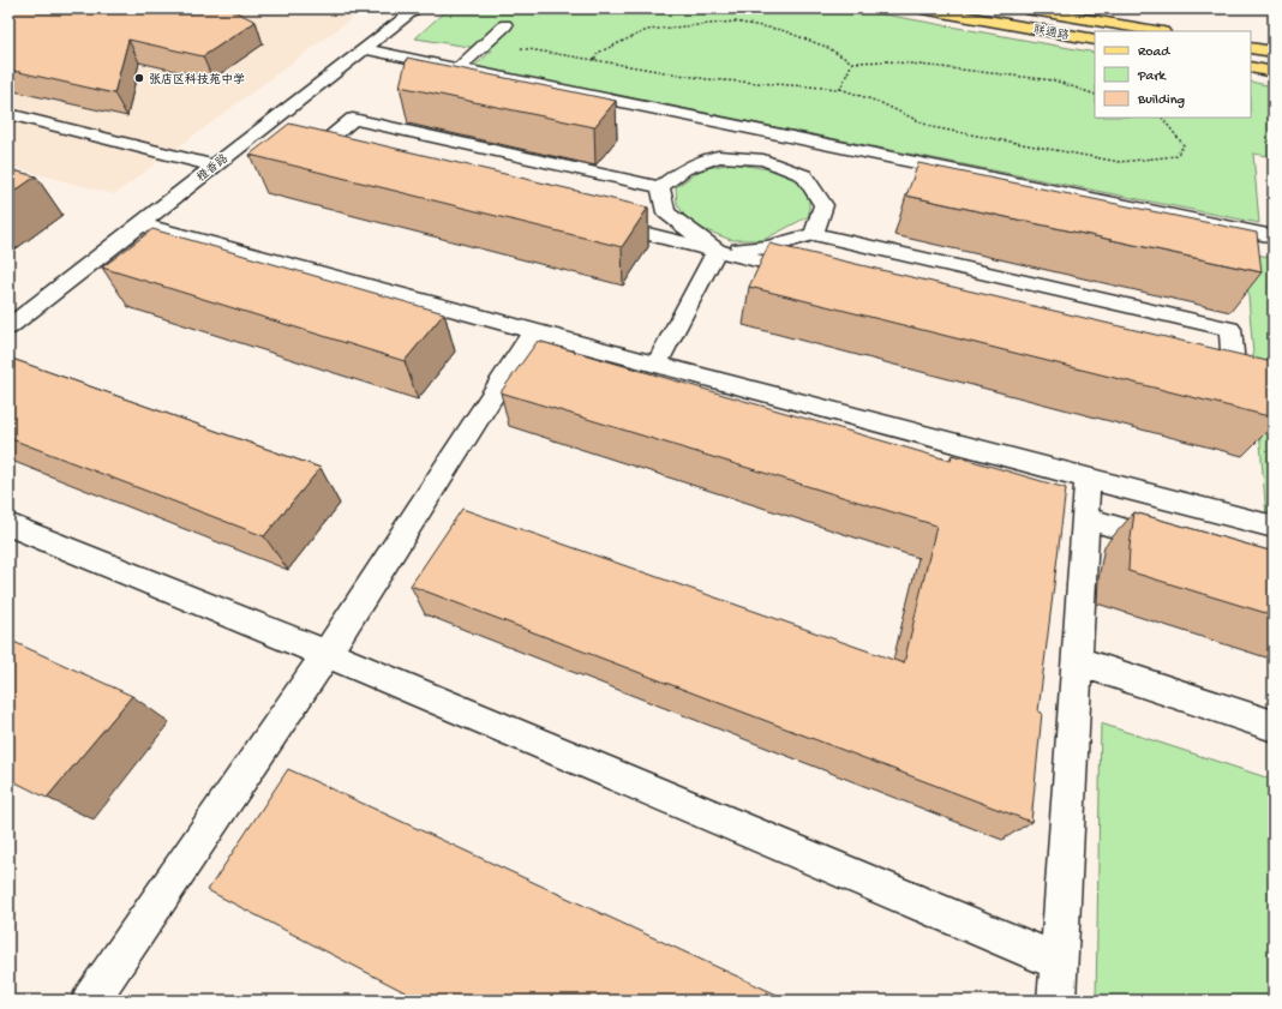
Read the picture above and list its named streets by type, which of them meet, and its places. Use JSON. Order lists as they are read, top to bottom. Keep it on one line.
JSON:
{"streets":{"main road":["联通路"],"street":["橙香路"]},"places":["张店区科技苑中学"],"legend":["Road","Park","Building"]}
